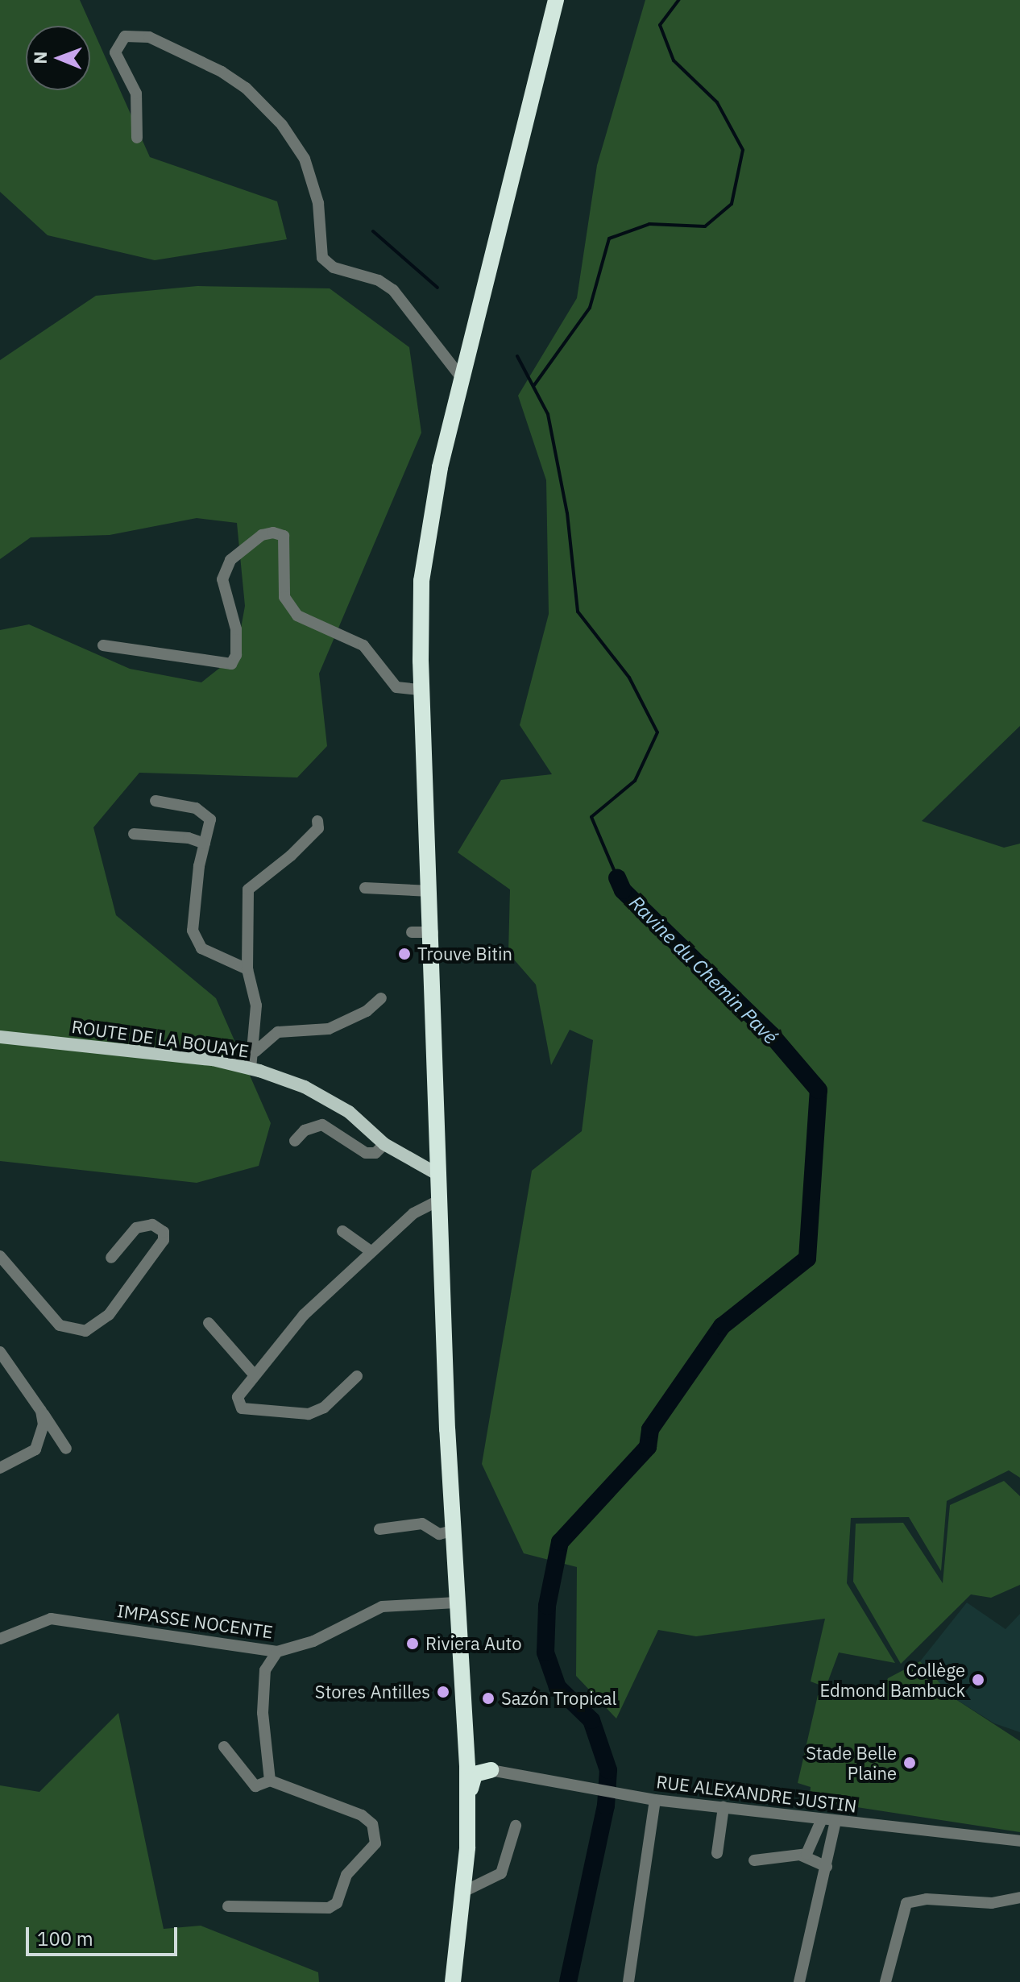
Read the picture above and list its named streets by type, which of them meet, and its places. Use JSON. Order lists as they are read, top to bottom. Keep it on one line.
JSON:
{"streets":{"main road":["ROUTE DE LA BOUAYE"],"street":["IMPASSE NOCENTE","RUE ALEXANDRE JUSTIN"]},"water":["Ravine du Chemin Pavé"],"places":["Trouve Bitin","Riviera Auto","Collège Edmond Bambuck","Stores Antilles","Sazón Tropical","Stade Belle Plaine"],"scale_bar":"100 m","north":"left"}
